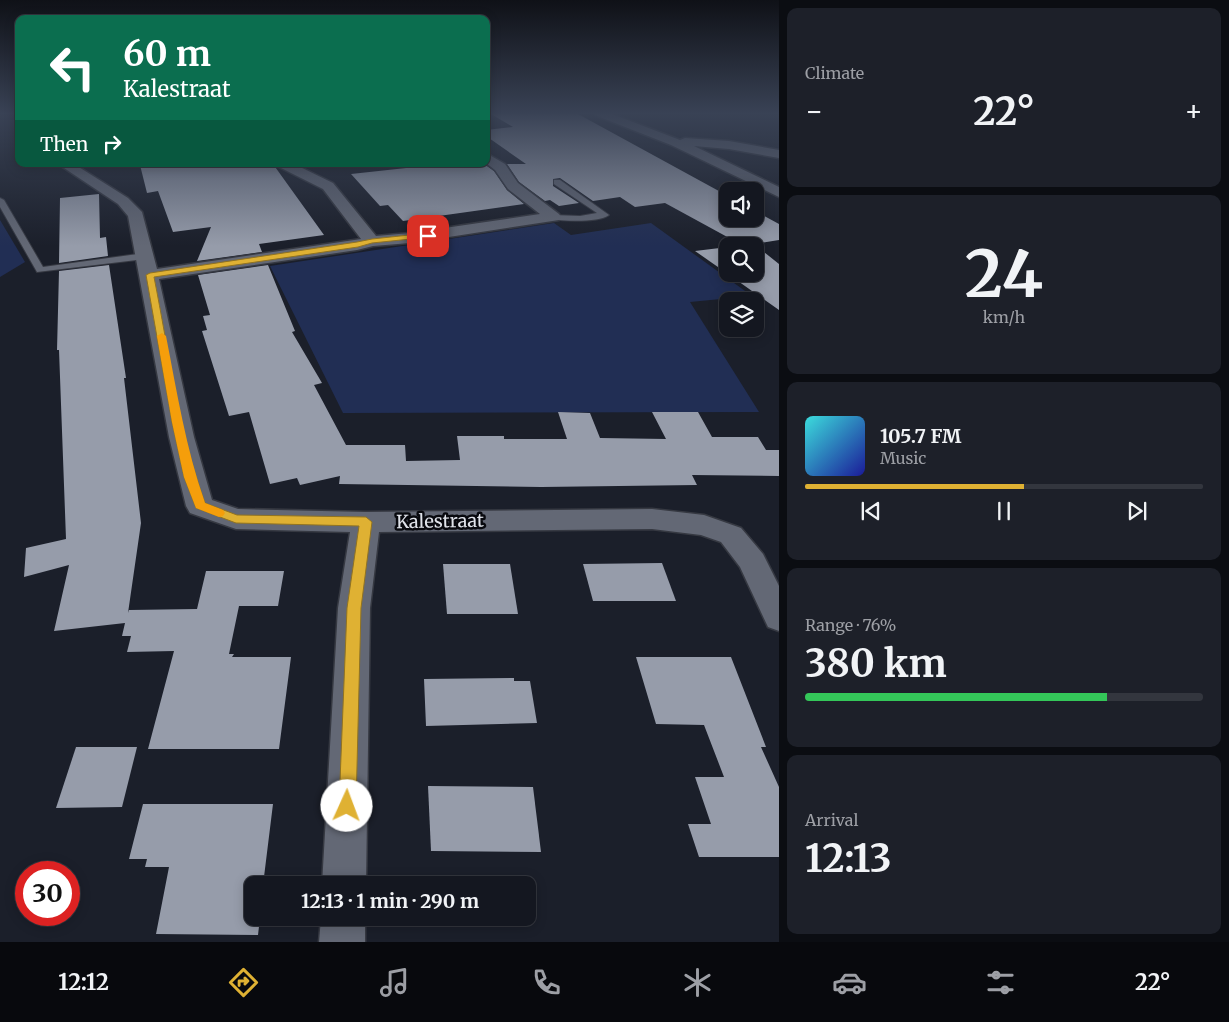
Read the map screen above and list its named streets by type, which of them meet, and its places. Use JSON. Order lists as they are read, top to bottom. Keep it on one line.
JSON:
{"streets":{"street":["Kalestraat"]},"page":{"tile":["Climate",["24","km/h"],["Range · 76%","380 km"],["Arrival","12:13"]],"turn":["60 m","Kalestraat"],"heat":["−","22°","+"],"then":"Then","song":["105.7 FM","Music"],"limit":"30","trip":"12:13 · 1 min · 290 m","tabs":["12:12","22°"]}}
